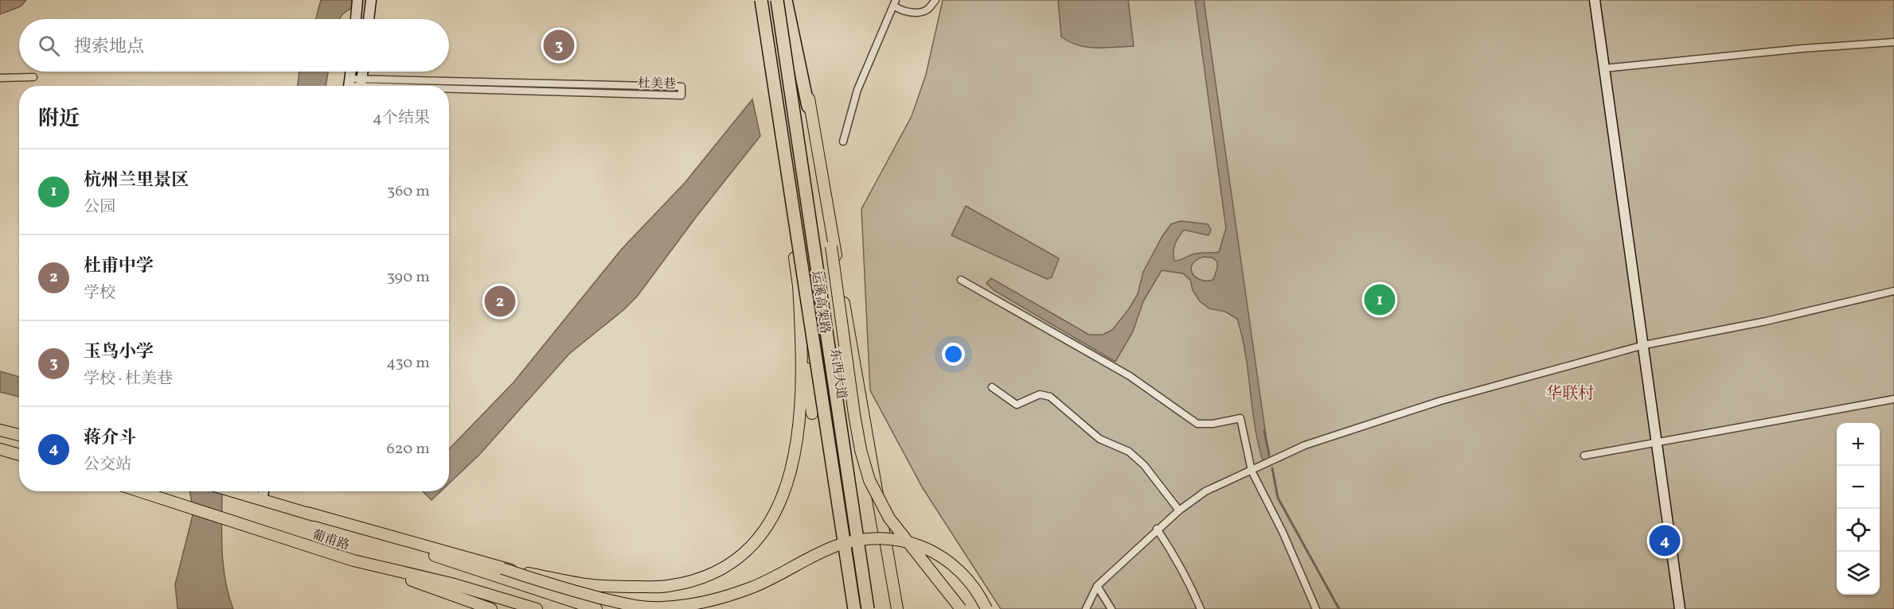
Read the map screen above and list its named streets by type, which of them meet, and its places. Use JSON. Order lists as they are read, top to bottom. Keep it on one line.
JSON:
{"streets":{"highway":["运溪高架路"],"main road":["东西大道","葡甫路"],"street":["杜美巷"]},"districts":["华联村"],"page":{"search":"搜索地点","pins":["3","1","2","4"],"heading":["附近","4个结果"],"list":[{"mark":"1","name":"杭州兰里景区","note":"公园","value":"360 m"},{"mark":"2","name":"杜甫中学","note":"学校","value":"390 m"},{"mark":"3","name":"玉鸟小学","note":"学校 · 杜美巷","value":"430 m"},{"mark":"4","name":"蒋介斗","note":"公交站","value":"620 m"}],"map_buttons":["+","−"]}}
